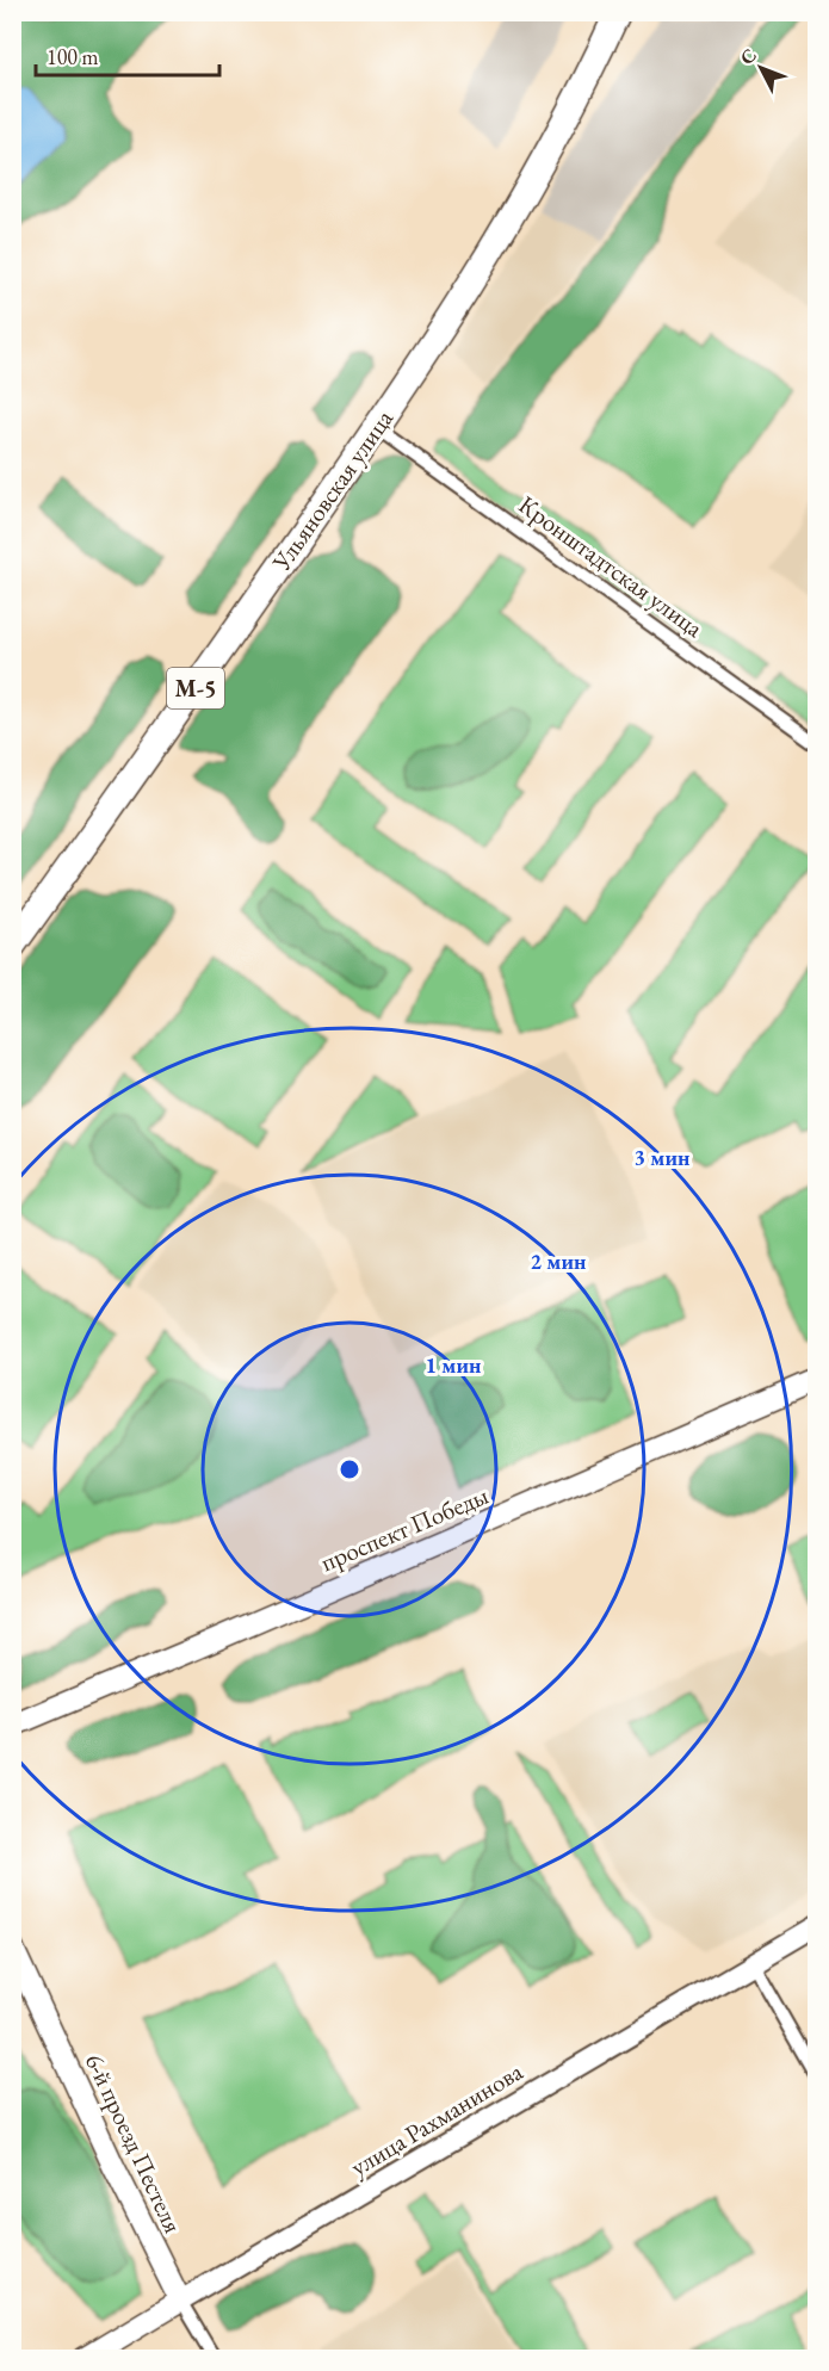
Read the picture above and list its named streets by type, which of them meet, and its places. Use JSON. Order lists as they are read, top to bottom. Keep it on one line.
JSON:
{"streets":{"highway":["Ульяновская улица","М-5"],"main road":["проспект Победы","улица Рахманинова","6-й проезд Пестеля"],"street":["Кронштадтская улица"]},"crossings":[["Ульяновская улица","Кронштадтская улица"],["улица Рахманинова","6-й проезд Пестеля"]],"scale_bar":"100 m","north":"top left","rings":["3 мин","2 мин","1 мин"]}
